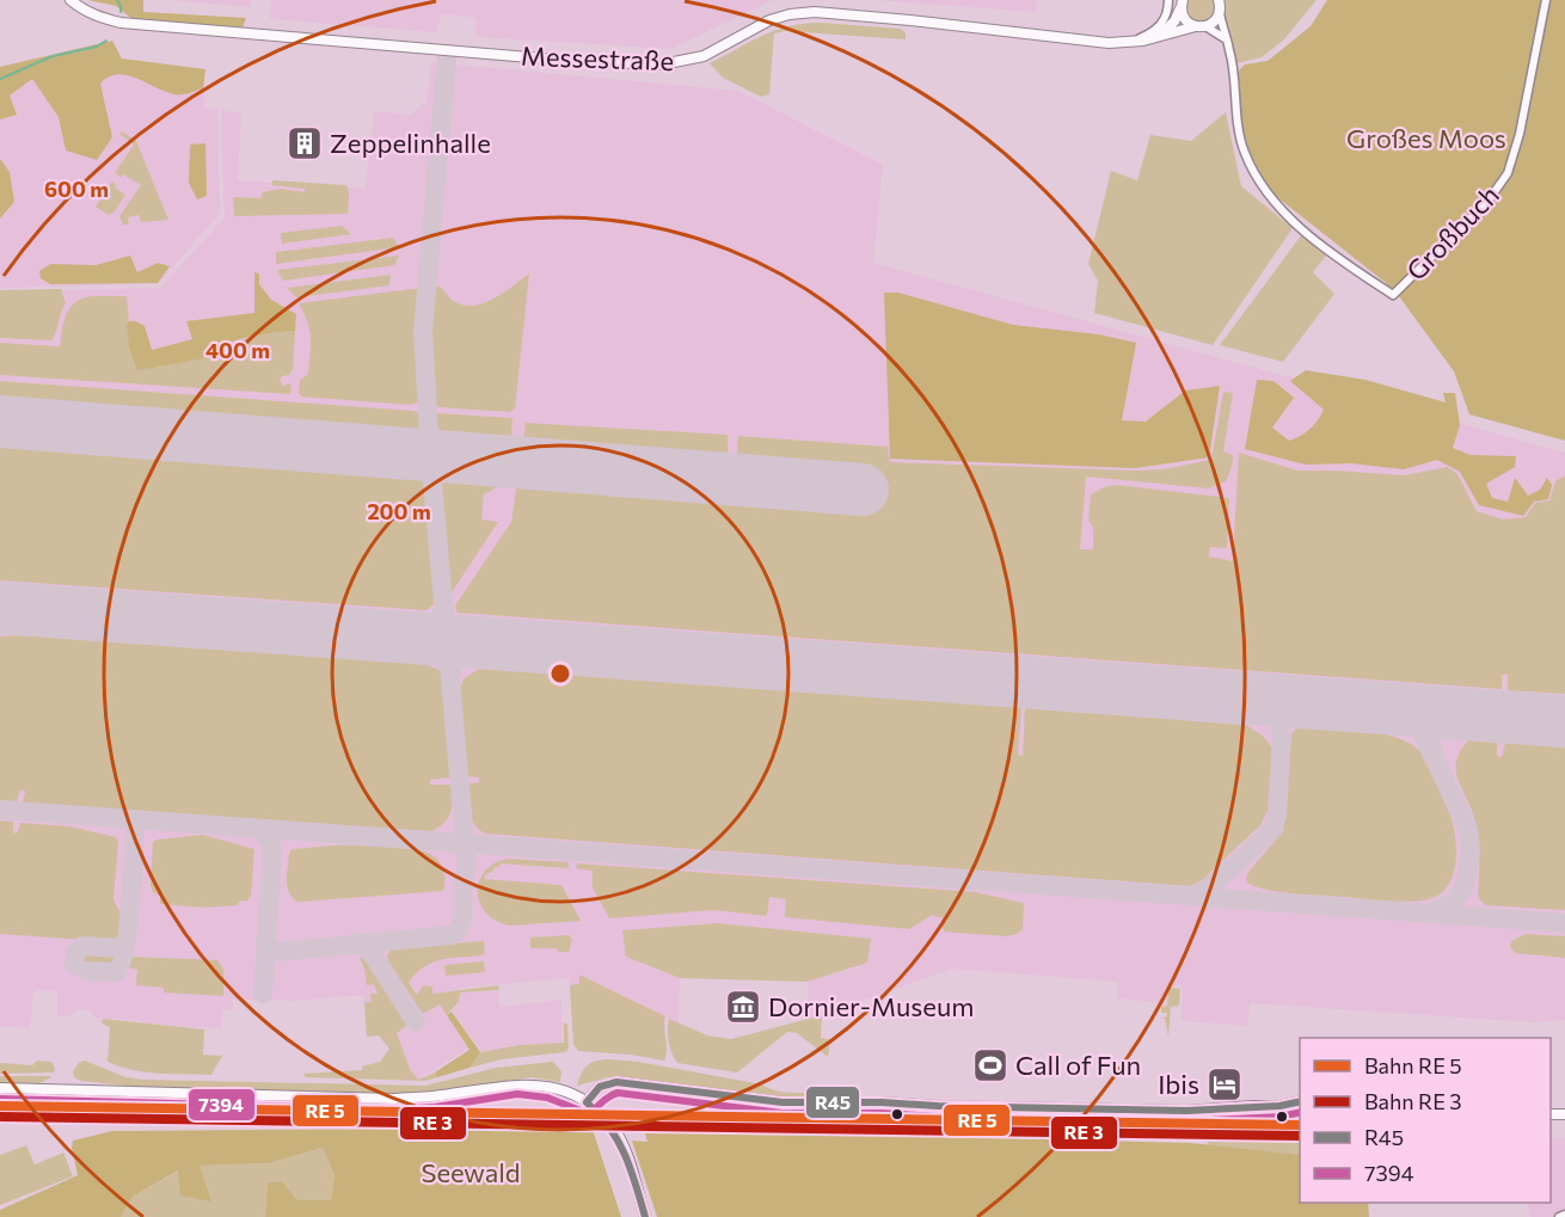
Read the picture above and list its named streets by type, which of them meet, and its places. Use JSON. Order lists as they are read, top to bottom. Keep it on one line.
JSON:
{"streets":{"street":["Messestraße","Großbuch"]},"parks":["Großes Moos","Seewald"],"places":{"building":["Zeppelinhalle"],"museum":["Dornier-Museum"],"sports":["Call of Fun"],"hotel":["Ibis"]},"lines":["transit line R45","transit line 7394"],"legend":["Bahn RE 5","Bahn RE 3","R45","7394"],"rings":["600 m","400 m","200 m"]}
